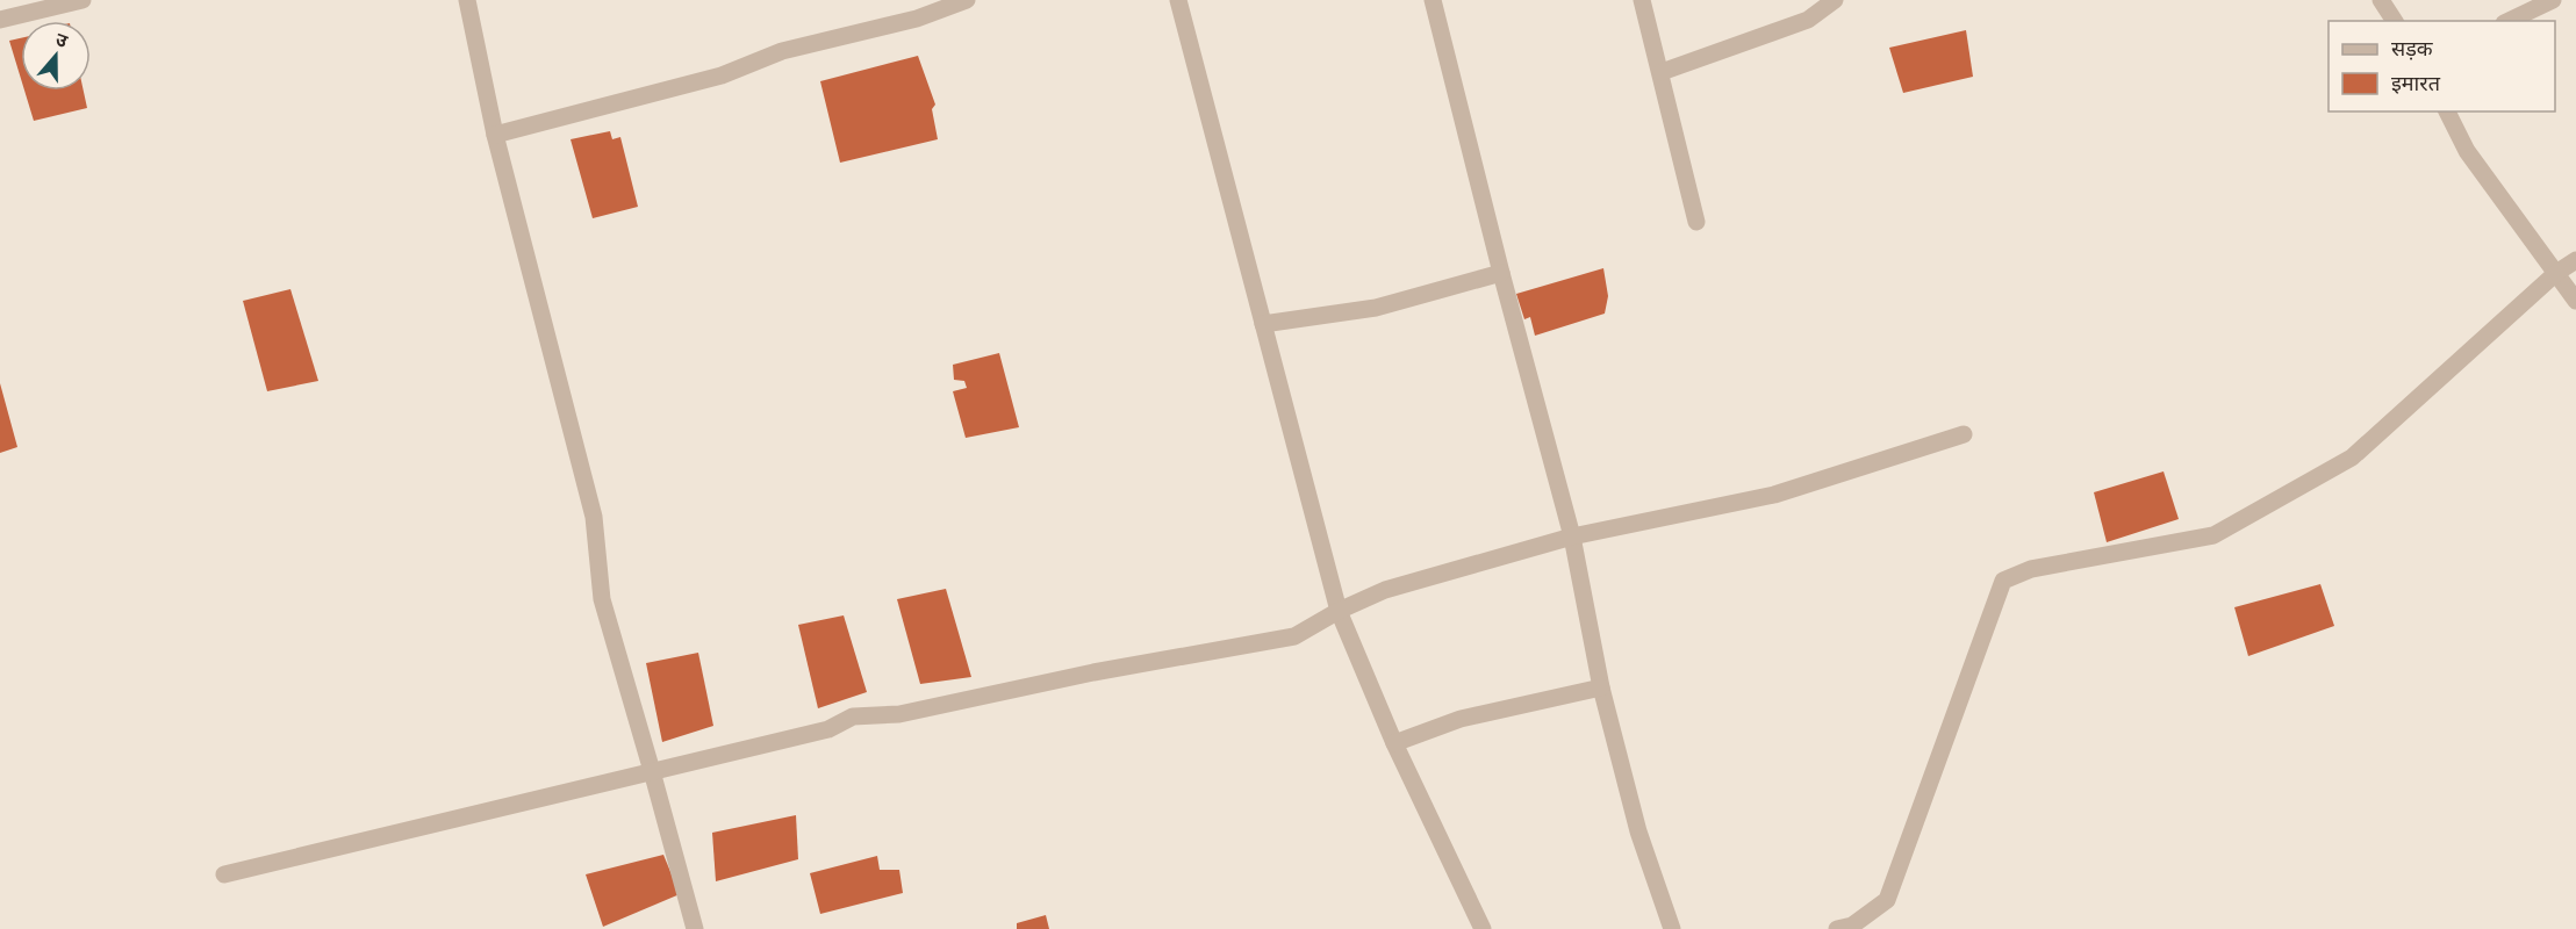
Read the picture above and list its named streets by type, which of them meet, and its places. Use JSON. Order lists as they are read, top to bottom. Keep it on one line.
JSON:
{"legend":["सड़क","इमारत"],"north":"top"}
